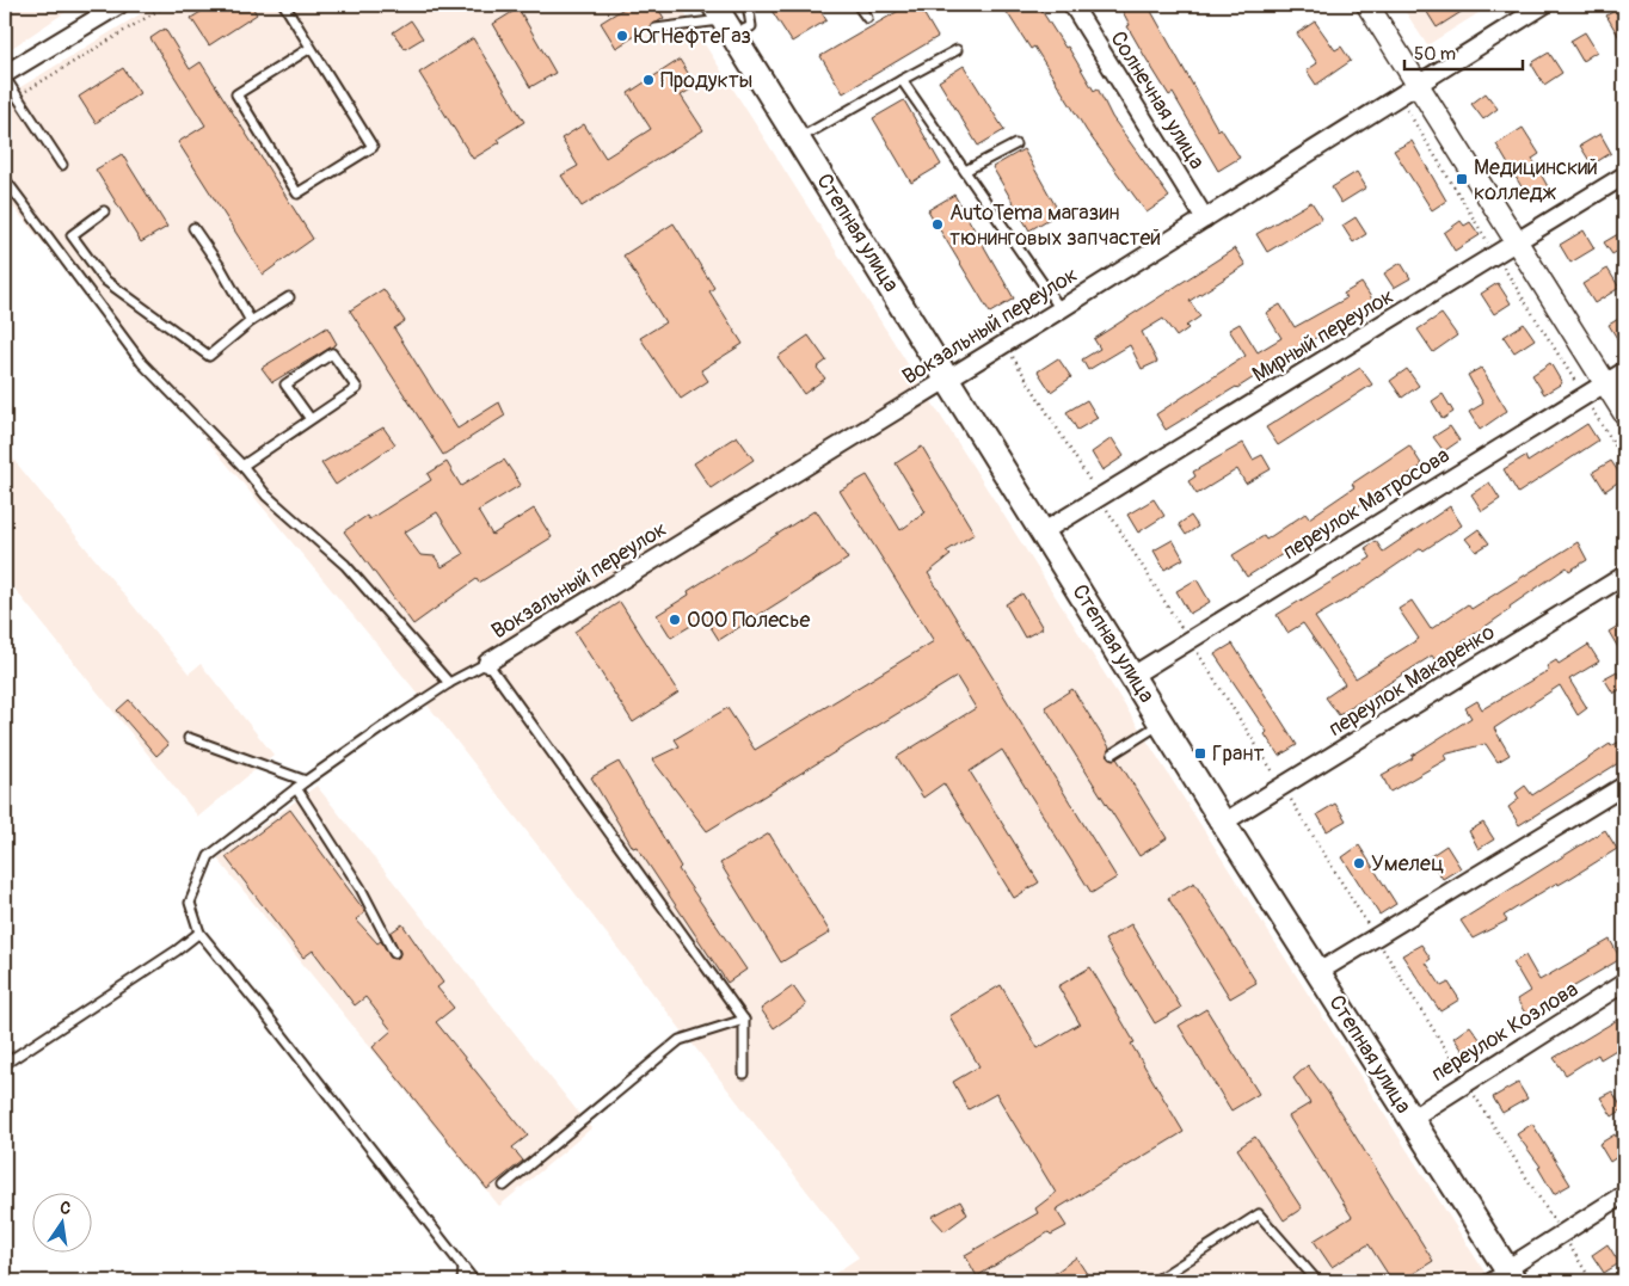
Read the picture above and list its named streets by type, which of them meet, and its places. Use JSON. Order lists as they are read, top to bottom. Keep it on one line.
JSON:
{"streets":{"main road":["Степная улица"],"street":["Солнечная улица","Вокзальный переулок","Мирный переулок","переулок Матросова","переулок Макаренко","переулок Козлова"]},"crossings":[["Солнечная улица","Вокзальный переулок"],["Степная улица","Вокзальный переулок"],["Степная улица","Мирный переулок"],["Степная улица","переулок Матросова"],["Степная улица","переулок Макаренко"],["Степная улица","переулок Козлова"]],"places":{"other":["ЮгНефтеГаз","Продукты","AutoTema магазин тюнинговых запчастей","ООО Полесье","Умелец"],"transit":["Медицинский колледж","Грант"]},"scale_bar":"50 m","north":"top"}
